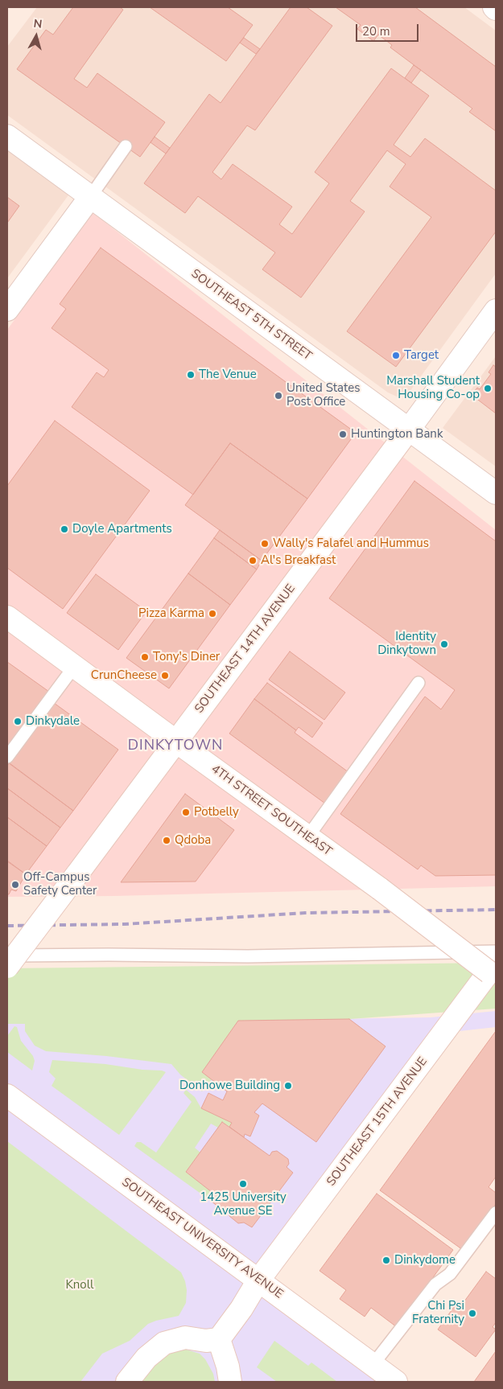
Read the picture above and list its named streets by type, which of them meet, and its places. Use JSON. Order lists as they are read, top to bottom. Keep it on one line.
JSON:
{"streets":{"street":["SOUTHEAST 5TH STREET","SOUTHEAST 14TH AVENUE","4TH STREET SOUTHEAST","SOUTHEAST 15TH AVENUE","SOUTHEAST UNIVERSITY AVENUE"]},"crossings":[["SOUTHEAST 5TH STREET","SOUTHEAST 14TH AVENUE"],["SOUTHEAST 14TH AVENUE","4TH STREET SOUTHEAST"],["4TH STREET SOUTHEAST","SOUTHEAST 15TH AVENUE"],["SOUTHEAST 15TH AVENUE","SOUTHEAST UNIVERSITY AVENUE"]],"districts":["DINKYTOWN"],"parks":["Knoll"],"places":["Target","The Venue","Marshall Student Housing Co-op","United States Post Office","Huntington Bank","Doyle Apartments","Wally's Falafel and Hummus","Al's Breakfast","Pizza Karma","Identity Dinkytown","Tony's Diner","CrunCheese","Dinkydale","Potbelly","Qdoba","Off-Campus Safety Center","Donhowe Building","1425 University Avenue SE","Dinkydome","Chi Psi Fraternity"],"scale_bar":"20 m","north":"top"}
